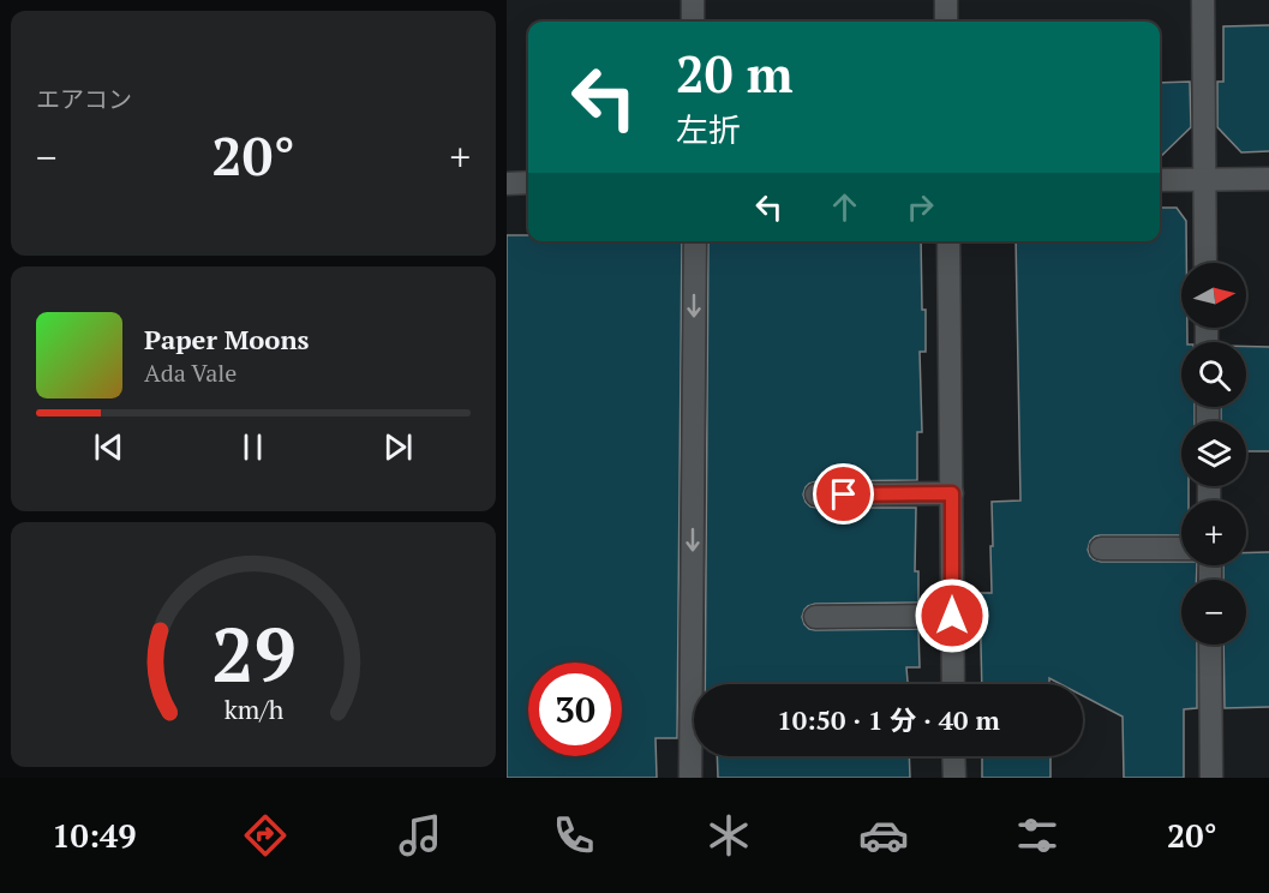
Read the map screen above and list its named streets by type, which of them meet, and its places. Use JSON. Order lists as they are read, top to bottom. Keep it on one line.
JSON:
{"north":"right","page":{"tile":"エアコン","turn":["20 m","左折"],"heat":["−","20°","+"],"map_buttons":["+","−"],"song":["Paper Moons","Ada Vale"],"limit":"30","trip":"10:50 · 1 分 · 40 m","tabs":["10:49","20°"],"gauge":["29","km/h"]}}
